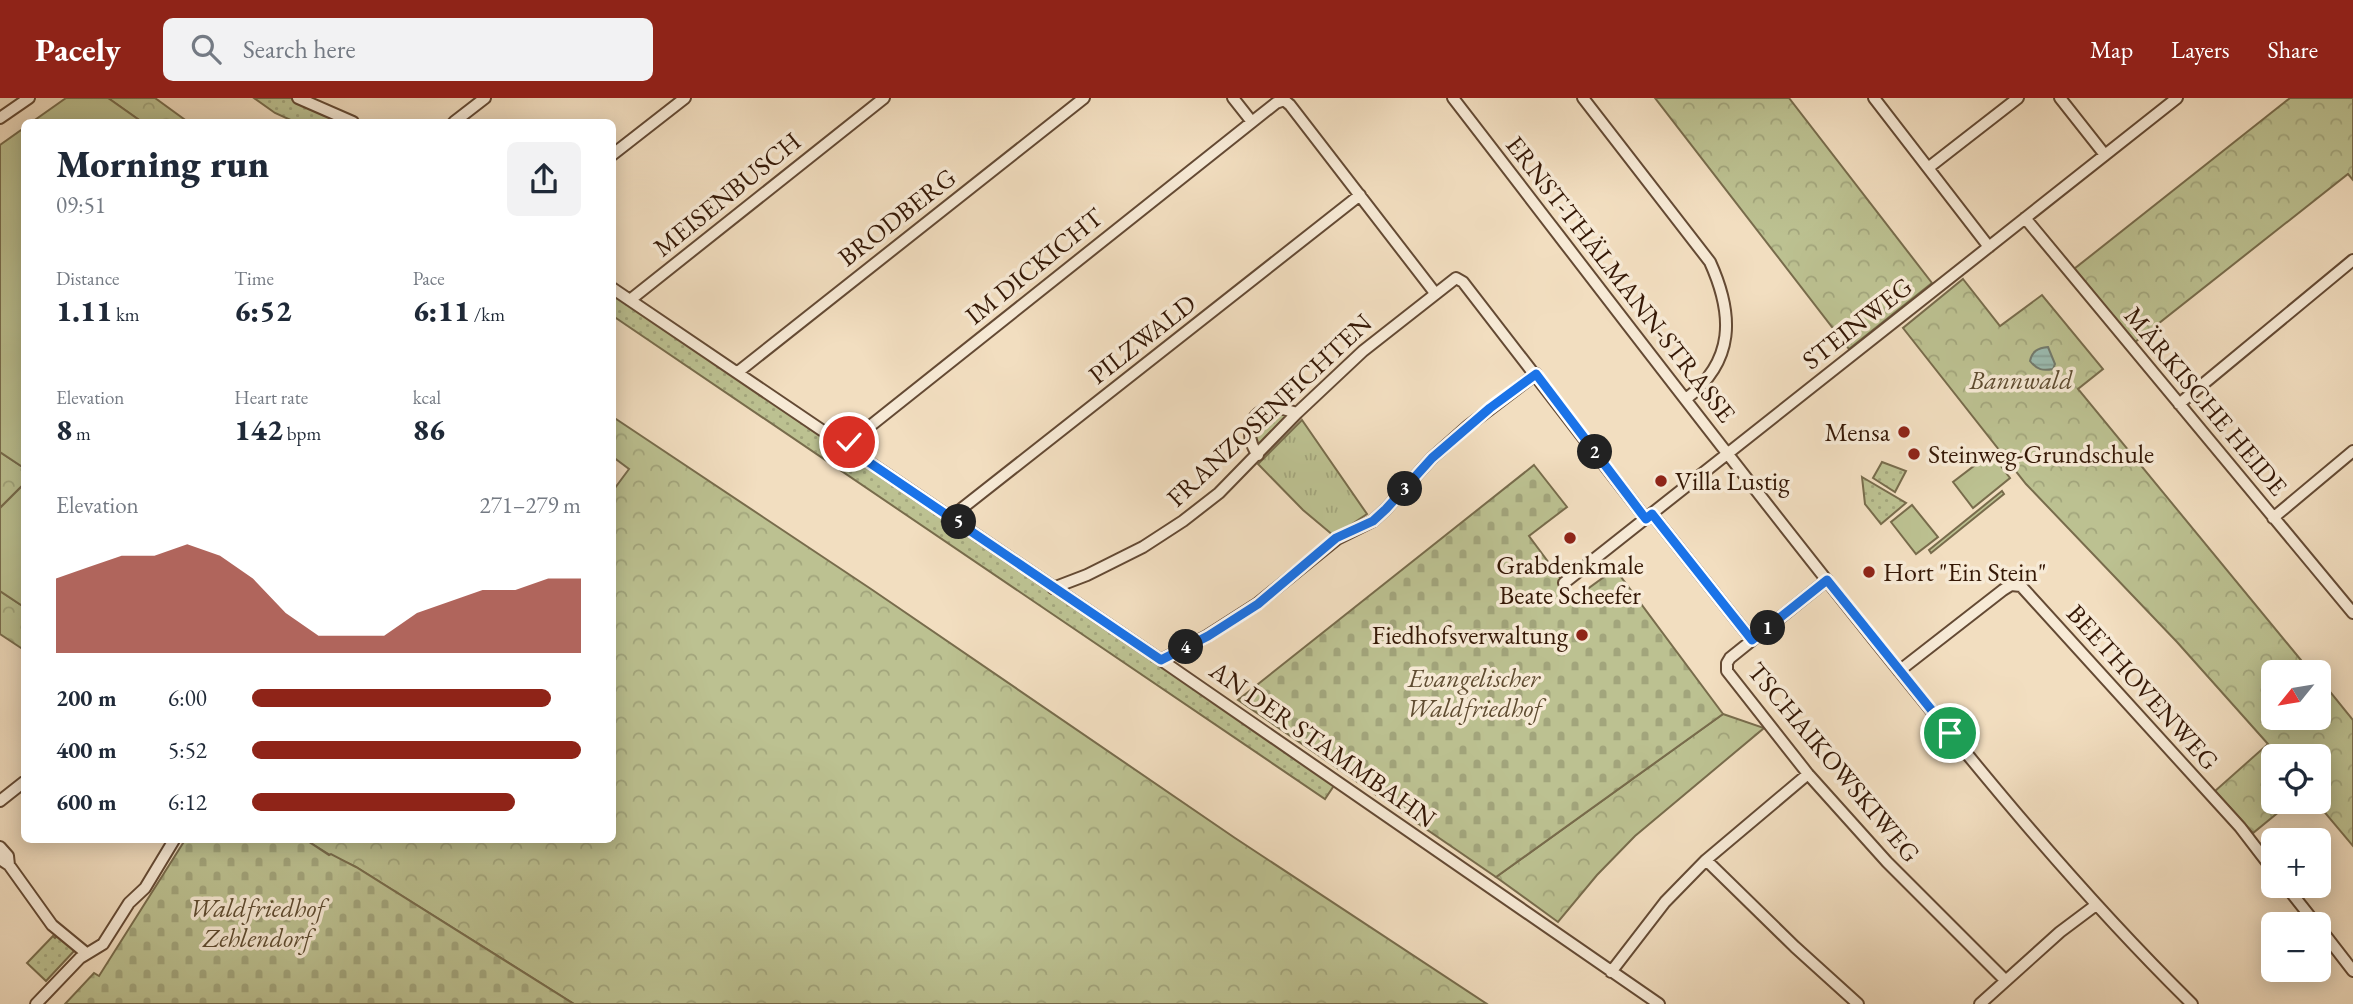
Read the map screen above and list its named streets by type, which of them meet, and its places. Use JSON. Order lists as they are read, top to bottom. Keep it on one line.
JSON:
{"streets":{"street":["MEISENBUSCH","BRODBERG","IM DICKICHT","ERNST-THÄLMANN-STRASSE","STEINWEG","PILZWALD","MÄRKISCHE HEIDE","FRANZOSENFICHTEN","BEETHOVENWEG","AN DER STAMMBAHN","TSCHAIKOWSKIWEG"]},"crossings":[["MEISENBUSCH","AN DER STAMMBAHN"],["BRODBERG","AN DER STAMMBAHN"],["IM DICKICHT","PILZWALD"],["IM DICKICHT","AN DER STAMMBAHN"],["ERNST-THÄLMANN-STRASSE","STEINWEG"],["ERNST-THÄLMANN-STRASSE","BEETHOVENWEG"],["ERNST-THÄLMANN-STRASSE","TSCHAIKOWSKIWEG"],["STEINWEG","MÄRKISCHE HEIDE"],["PILZWALD","AN DER STAMMBAHN"],["FRANZOSENFICHTEN","AN DER STAMMBAHN"]],"parks":["Bannwald","Evangelischer Waldfriedhof","Waldfriedhof Zehlendorf"],"places":["Mensa","Steinweg-Grundschule","Villa Lustig","Grabdenkmale Beate Scheefer","Hort \"Ein Stein\"","Fiedhofsverwaltung"],"north":"bottom left","page":{"header":"Pacely","search":"Search here","nav":["Map","Layers","Share"],"heading":["Morning run","09:51"],"stats":[["Distance","1.11 km"],["Time","6:52"],["Pace","6:11 /km"],["Elevation","8 m"],["Heart rate","142 bpm"],["kcal","86"]],"pins":["2","3","5","1","4"],"chart":["Elevation","271–279 m"],"map_buttons":["+","−"],"list":[{"name":"200 m","note":"6:00"},{"name":"400 m","note":"5:52"},{"name":"600 m","note":"6:12"}]}}
